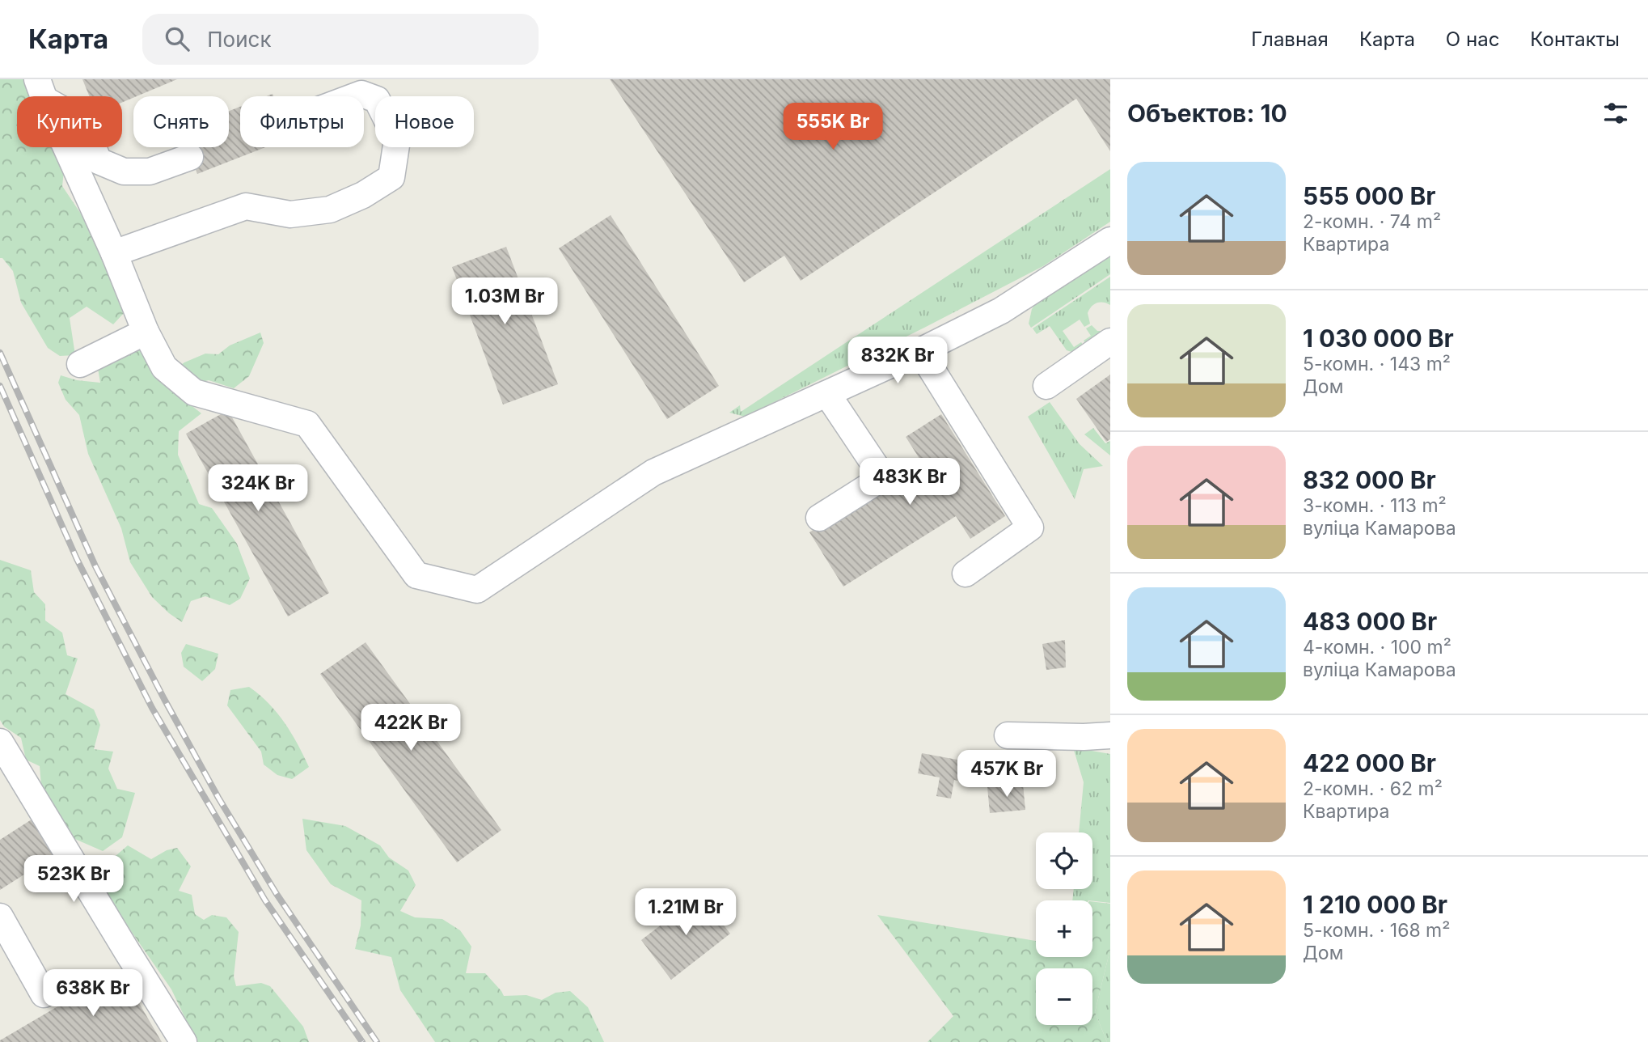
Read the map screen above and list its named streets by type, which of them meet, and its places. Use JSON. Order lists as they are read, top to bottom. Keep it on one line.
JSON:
{"page":{"header":"Карта","search":"Поиск","nav":["Главная","Карта","О нас","Контакты"],"heading":"Объектов: 10","chip":["Купить","Снять","Фильтры","Новое"],"price":["555K Br","1.03M Br","832K Br","483K Br","324K Br","422K Br","457K Br","523K Br","1.21M Br","638K Br"],"list":[{"name":"555 000 Br","note":"2-комн. · 74 m² · Квартира"},{"name":"1 030 000 Br","note":"5-комн. · 143 m² · Дом"},{"name":"832 000 Br","note":"3-комн. · 113 m² · вуліца Камарова"},{"name":"483 000 Br","note":"4-комн. · 100 m² · вуліца Камарова"},{"name":"422 000 Br","note":"2-комн. · 62 m² · Квартира"},{"name":"1 210 000 Br","note":"5-комн. · 168 m² · Дом"}],"map_buttons":["+","−"]}}
